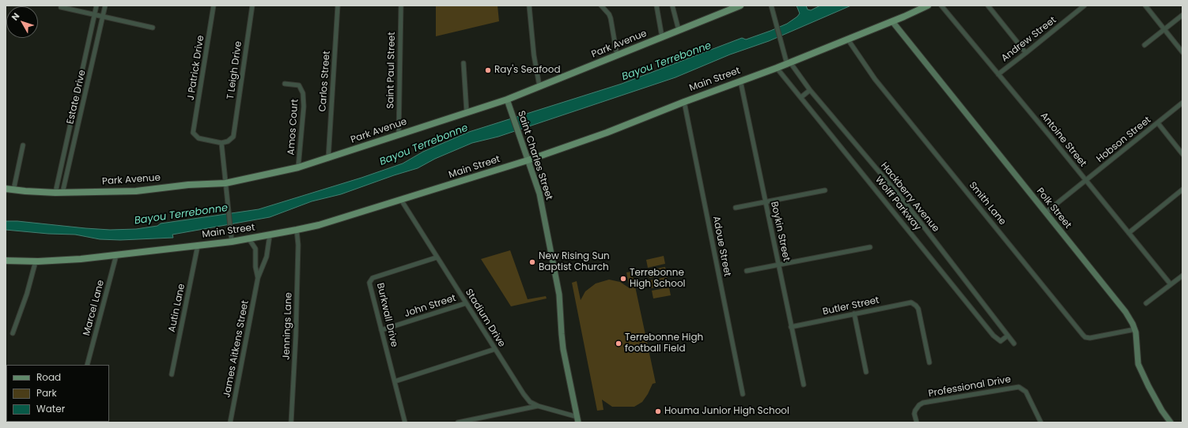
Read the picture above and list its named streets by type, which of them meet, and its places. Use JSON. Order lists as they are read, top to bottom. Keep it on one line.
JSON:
{"streets":{"main road":["Park Avenue","Main Street"],"street":["Andrew Street","J Patrick Drive","T Leigh Drive","Saint Paul Street","Carlos Street","Estate Drive","Amos Court","Antoine Street","Hobson Street","Saint Charles Street","Hackberry Avenue","Wolff Parkway","Smith Lane","Polk Street","Boykin Street","Adoue Street","John Street","Butler Street","Marcel Lane","Autin Lane","Burkwall Drive","Stadium Drive","Jennings Lane","James Aitkens Street","Professional Drive"]},"crossings":[["Andrew Street","Antoine Street"],["Park Avenue","Saint Paul Street"],["Park Avenue","Carlos Street"],["Park Avenue","Estate Drive"],["Park Avenue","Amos Court"],["Park Avenue","Saint Charles Street"],["J Patrick Drive","T Leigh Drive"],["Main Street","Saint Charles Street"],["Main Street","Hackberry Avenue"],["Main Street","Wolff Parkway"],["Main Street","Smith Lane"],["Main Street","Polk Street"],["Main Street","Boykin Street"],["Main Street","Adoue Street"],["Main Street","Marcel Lane"],["Main Street","Autin Lane"],["Main Street","Stadium Drive"],["Main Street","Jennings Lane"],["Main Street","James Aitkens Street"],["Antoine Street","Hobson Street"],["Hobson Street","Polk Street"],["Saint Charles Street","Stadium Drive"],["Hackberry Avenue","Wolff Parkway"],["Smith Lane","Polk Street"],["Boykin Street","Butler Street"],["John Street","Burkwall Drive"],["John Street","Stadium Drive"],["Burkwall Drive","Stadium Drive"]],"water":["Bayou Terrebonne"],"places":["Ray's Seafood","New Rising Sun Baptist Church","Terrebonne High School","Terrebonne High football Field","Houma Junior High School"],"legend":["Road","Park","Water"],"north":"top left"}
